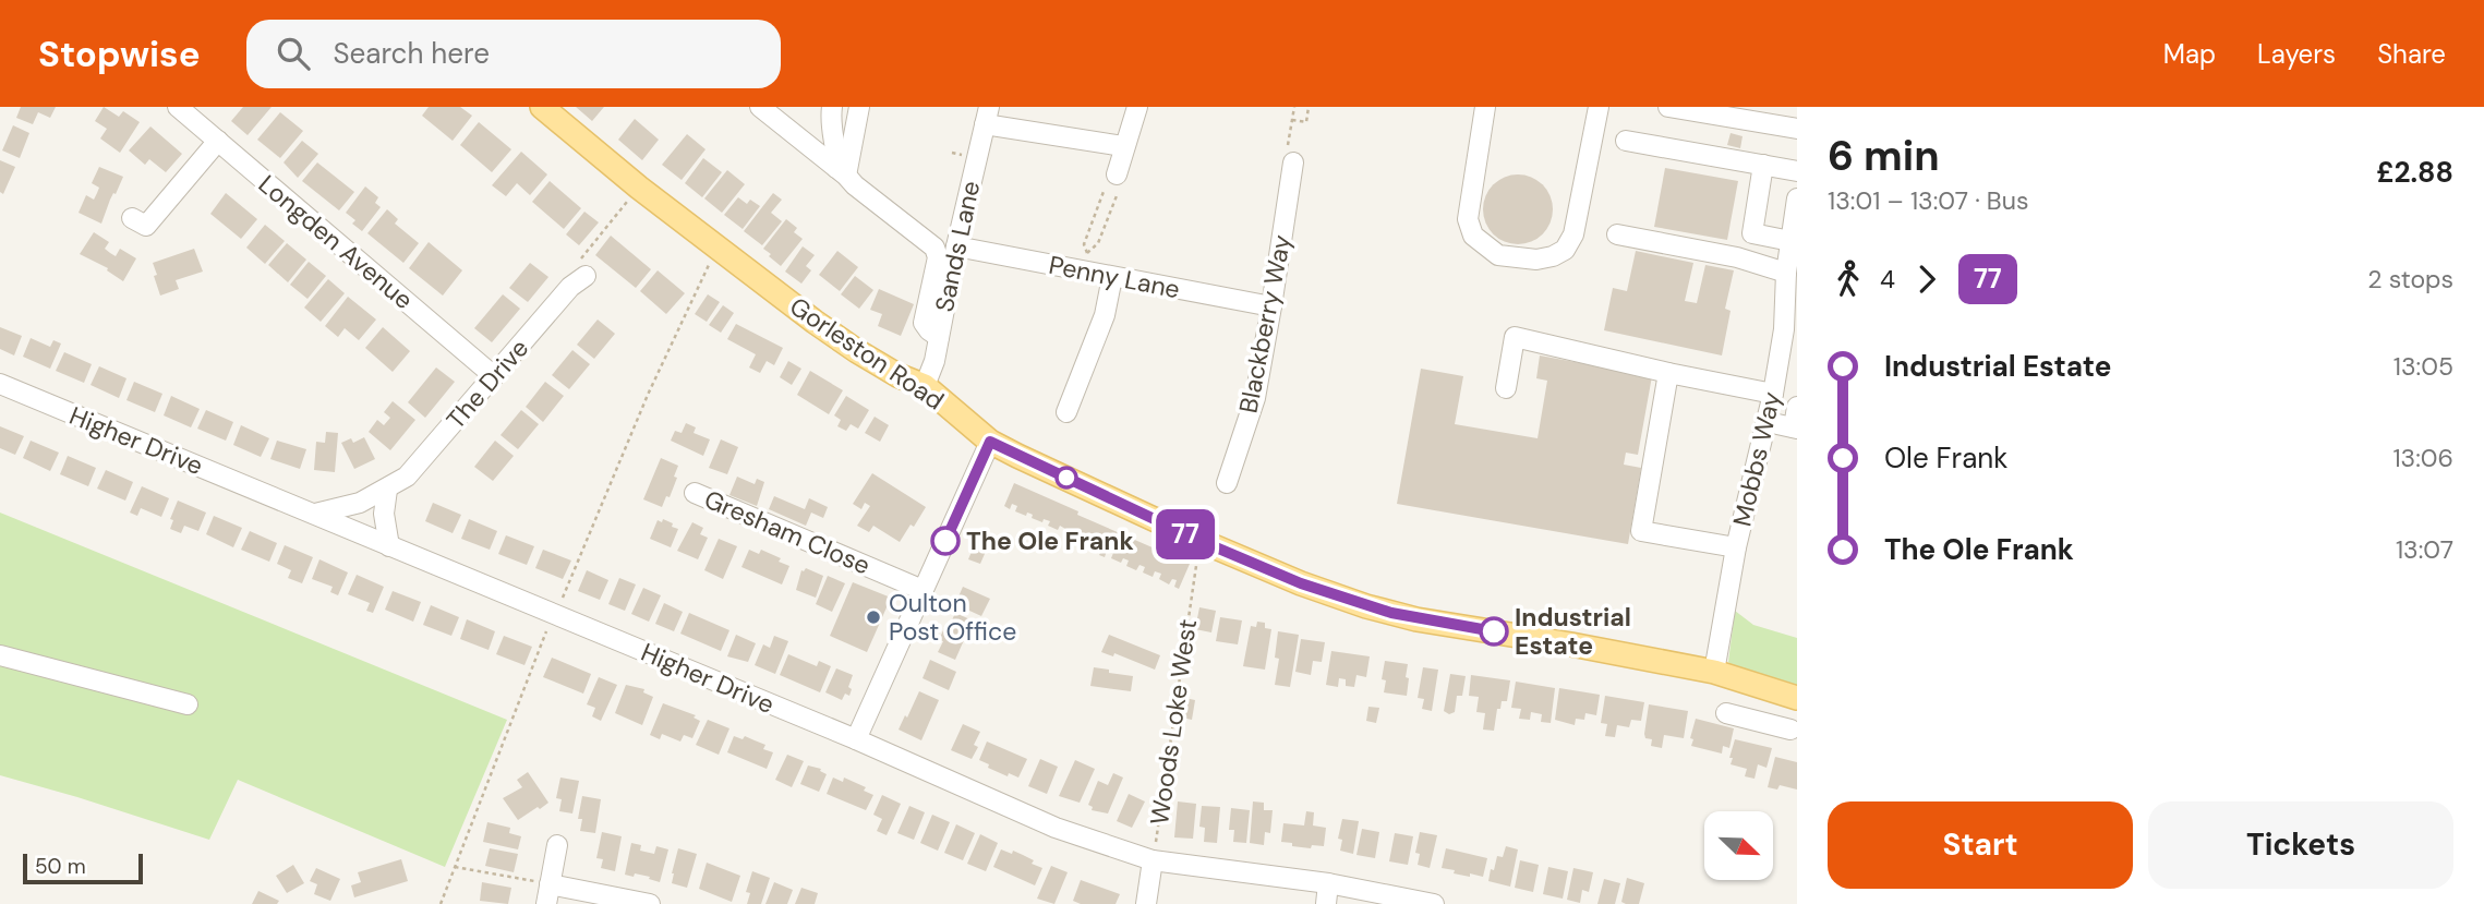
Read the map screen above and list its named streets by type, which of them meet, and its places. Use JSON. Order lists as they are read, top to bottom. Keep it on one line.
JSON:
{"streets":{"main road":["Gorleston Road"],"street":["Longden Avenue","Sands Lane","Penny Lane","Blackberry Way","The Drive","Higher Drive","Mobbs Way","Gresham Close","Woods Loke West"]},"crossings":[["Longden Avenue","The Drive"],["Sands Lane","Penny Lane"],["Sands Lane","Gorleston Road"],["Penny Lane","Blackberry Way"],["Gorleston Road","Mobbs Way"],["Gorleston Road","Woods Loke West"],["The Drive","Higher Drive"],["Higher Drive","Woods Loke West"]],"places":["The Ole Frank","Oulton Post Office","Industrial Estate"],"lines":["bus line 77"],"scale_bar":"50 m","north":"bottom right","page":{"header":"Stopwise","search":"Search here","nav":["Map","Layers","Share"],"on_map":"77","heading":["6 min","13:01 – 13:07 · Bus","£2.88"],"legs":["4","77","2 stops"],"list":[{"name":"Industrial Estate","value":"13:05"},{"name":"Ole Frank","value":"13:06"},{"name":"The Ole Frank","value":"13:07"}],"buttons":["Start","Tickets"],"scale":"50 m"}}
